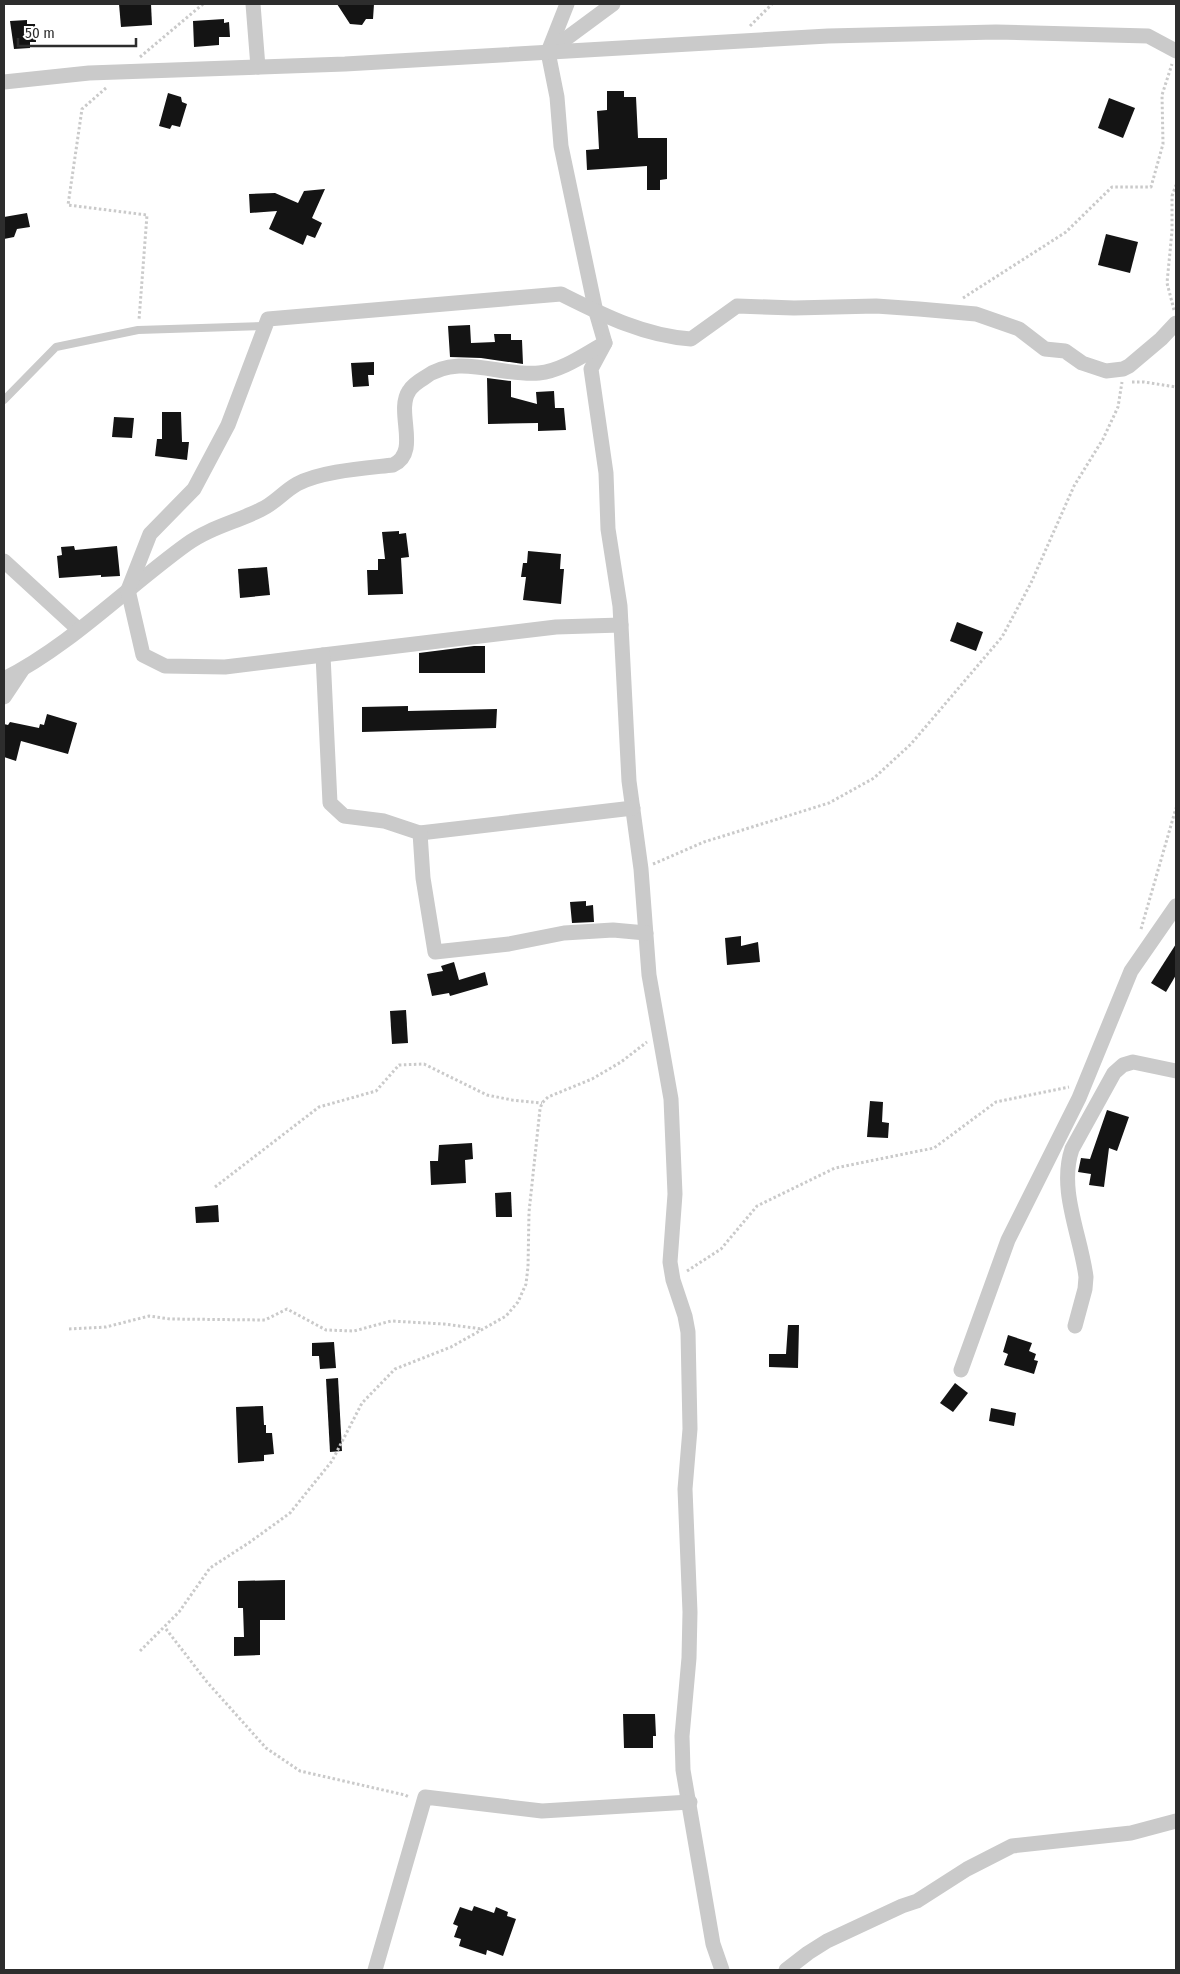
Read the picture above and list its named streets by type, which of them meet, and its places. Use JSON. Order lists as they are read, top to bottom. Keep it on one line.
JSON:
{"scale_bar":"50 m"}
